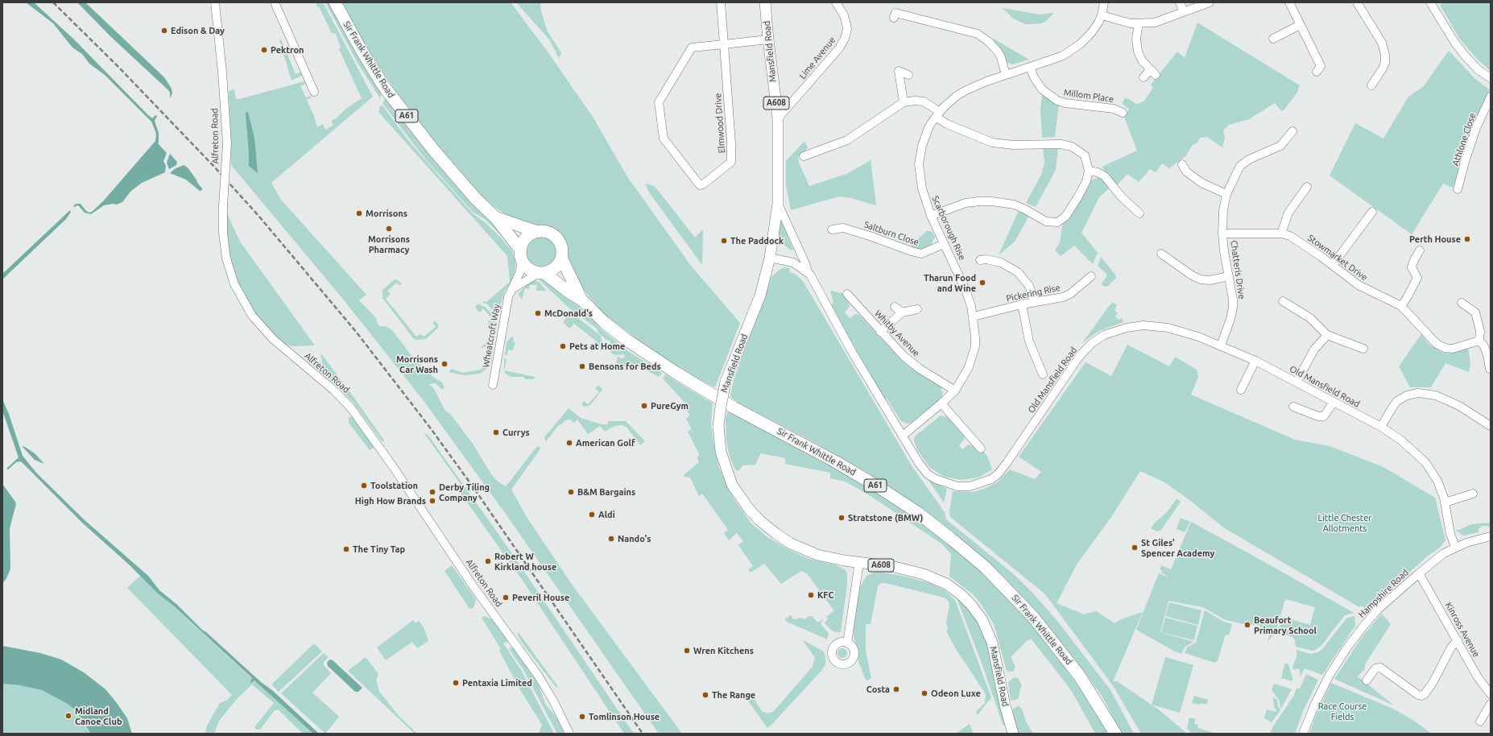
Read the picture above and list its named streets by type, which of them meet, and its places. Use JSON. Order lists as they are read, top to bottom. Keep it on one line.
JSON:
{"streets":{"highway":["Sir Frank Whittle Road","A61"],"main road":["Mansfield Road","A608"],"street":["Lime Avenue","Millom Place","Elmwood Drive","Alfreton Road","Athlone Close","Scarborough Rise","Saltburn Close","Stowmarket Drive","Chatteris Drive","Pickering Rise","Whitby Avenue","Wheatcroft Way","Old Mansfield Road","Hampshire Road","Kinross Avenue"]},"crossings":[["Mansfield Road","Lime Avenue"],["Mansfield Road","Elmwood Drive"],["Mansfield Road","Old Mansfield Road"],["Sir Frank Whittle Road","Wheatcroft Way"],["Millom Place","Scarborough Rise"],["Scarborough Rise","Saltburn Close"],["Scarborough Rise","Pickering Rise"],["Scarborough Rise","Whitby Avenue"],["Scarborough Rise","Old Mansfield Road"],["Stowmarket Drive","Chatteris Drive"],["Chatteris Drive","Old Mansfield Road"],["Old Mansfield Road","Hampshire Road"],["Hampshire Road","Kinross Avenue"]],"parks":["Little Chester Allotments","Race Course Fields"],"places":["Edison & Day","Pektron","Morrisons","Morrisons Pharmacy","Perth House","The Paddock","Tharun Food and Wine","McDonald's","Pets at Home","Morrisons Car Wash","Bensons for Beds","PureGym","Currys","American Golf","Toolstation","Derby Tiling Company","B&M Bargains","High How Brands","Aldi","Stratstone (BMW)","Nando's","St Giles' Spencer Academy","The Tiny Tap","Robert W Kirkland house","KFC","Peveril House","Beaufort Primary School","Wren Kitchens","Pentaxia Limited","Costa","Odeon Luxe","The Range","Midland Canoe Club","Tomlinson House"]}
